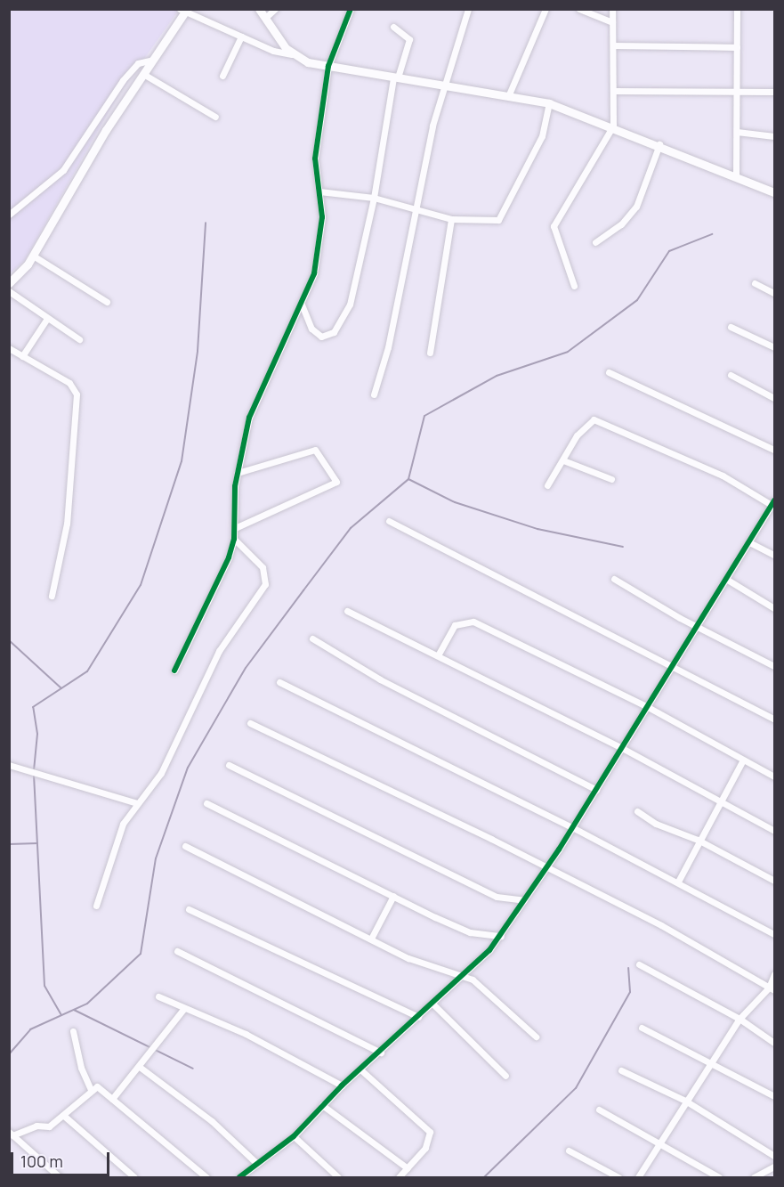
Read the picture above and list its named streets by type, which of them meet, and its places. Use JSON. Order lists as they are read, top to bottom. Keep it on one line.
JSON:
{"scale_bar":"100 m"}
